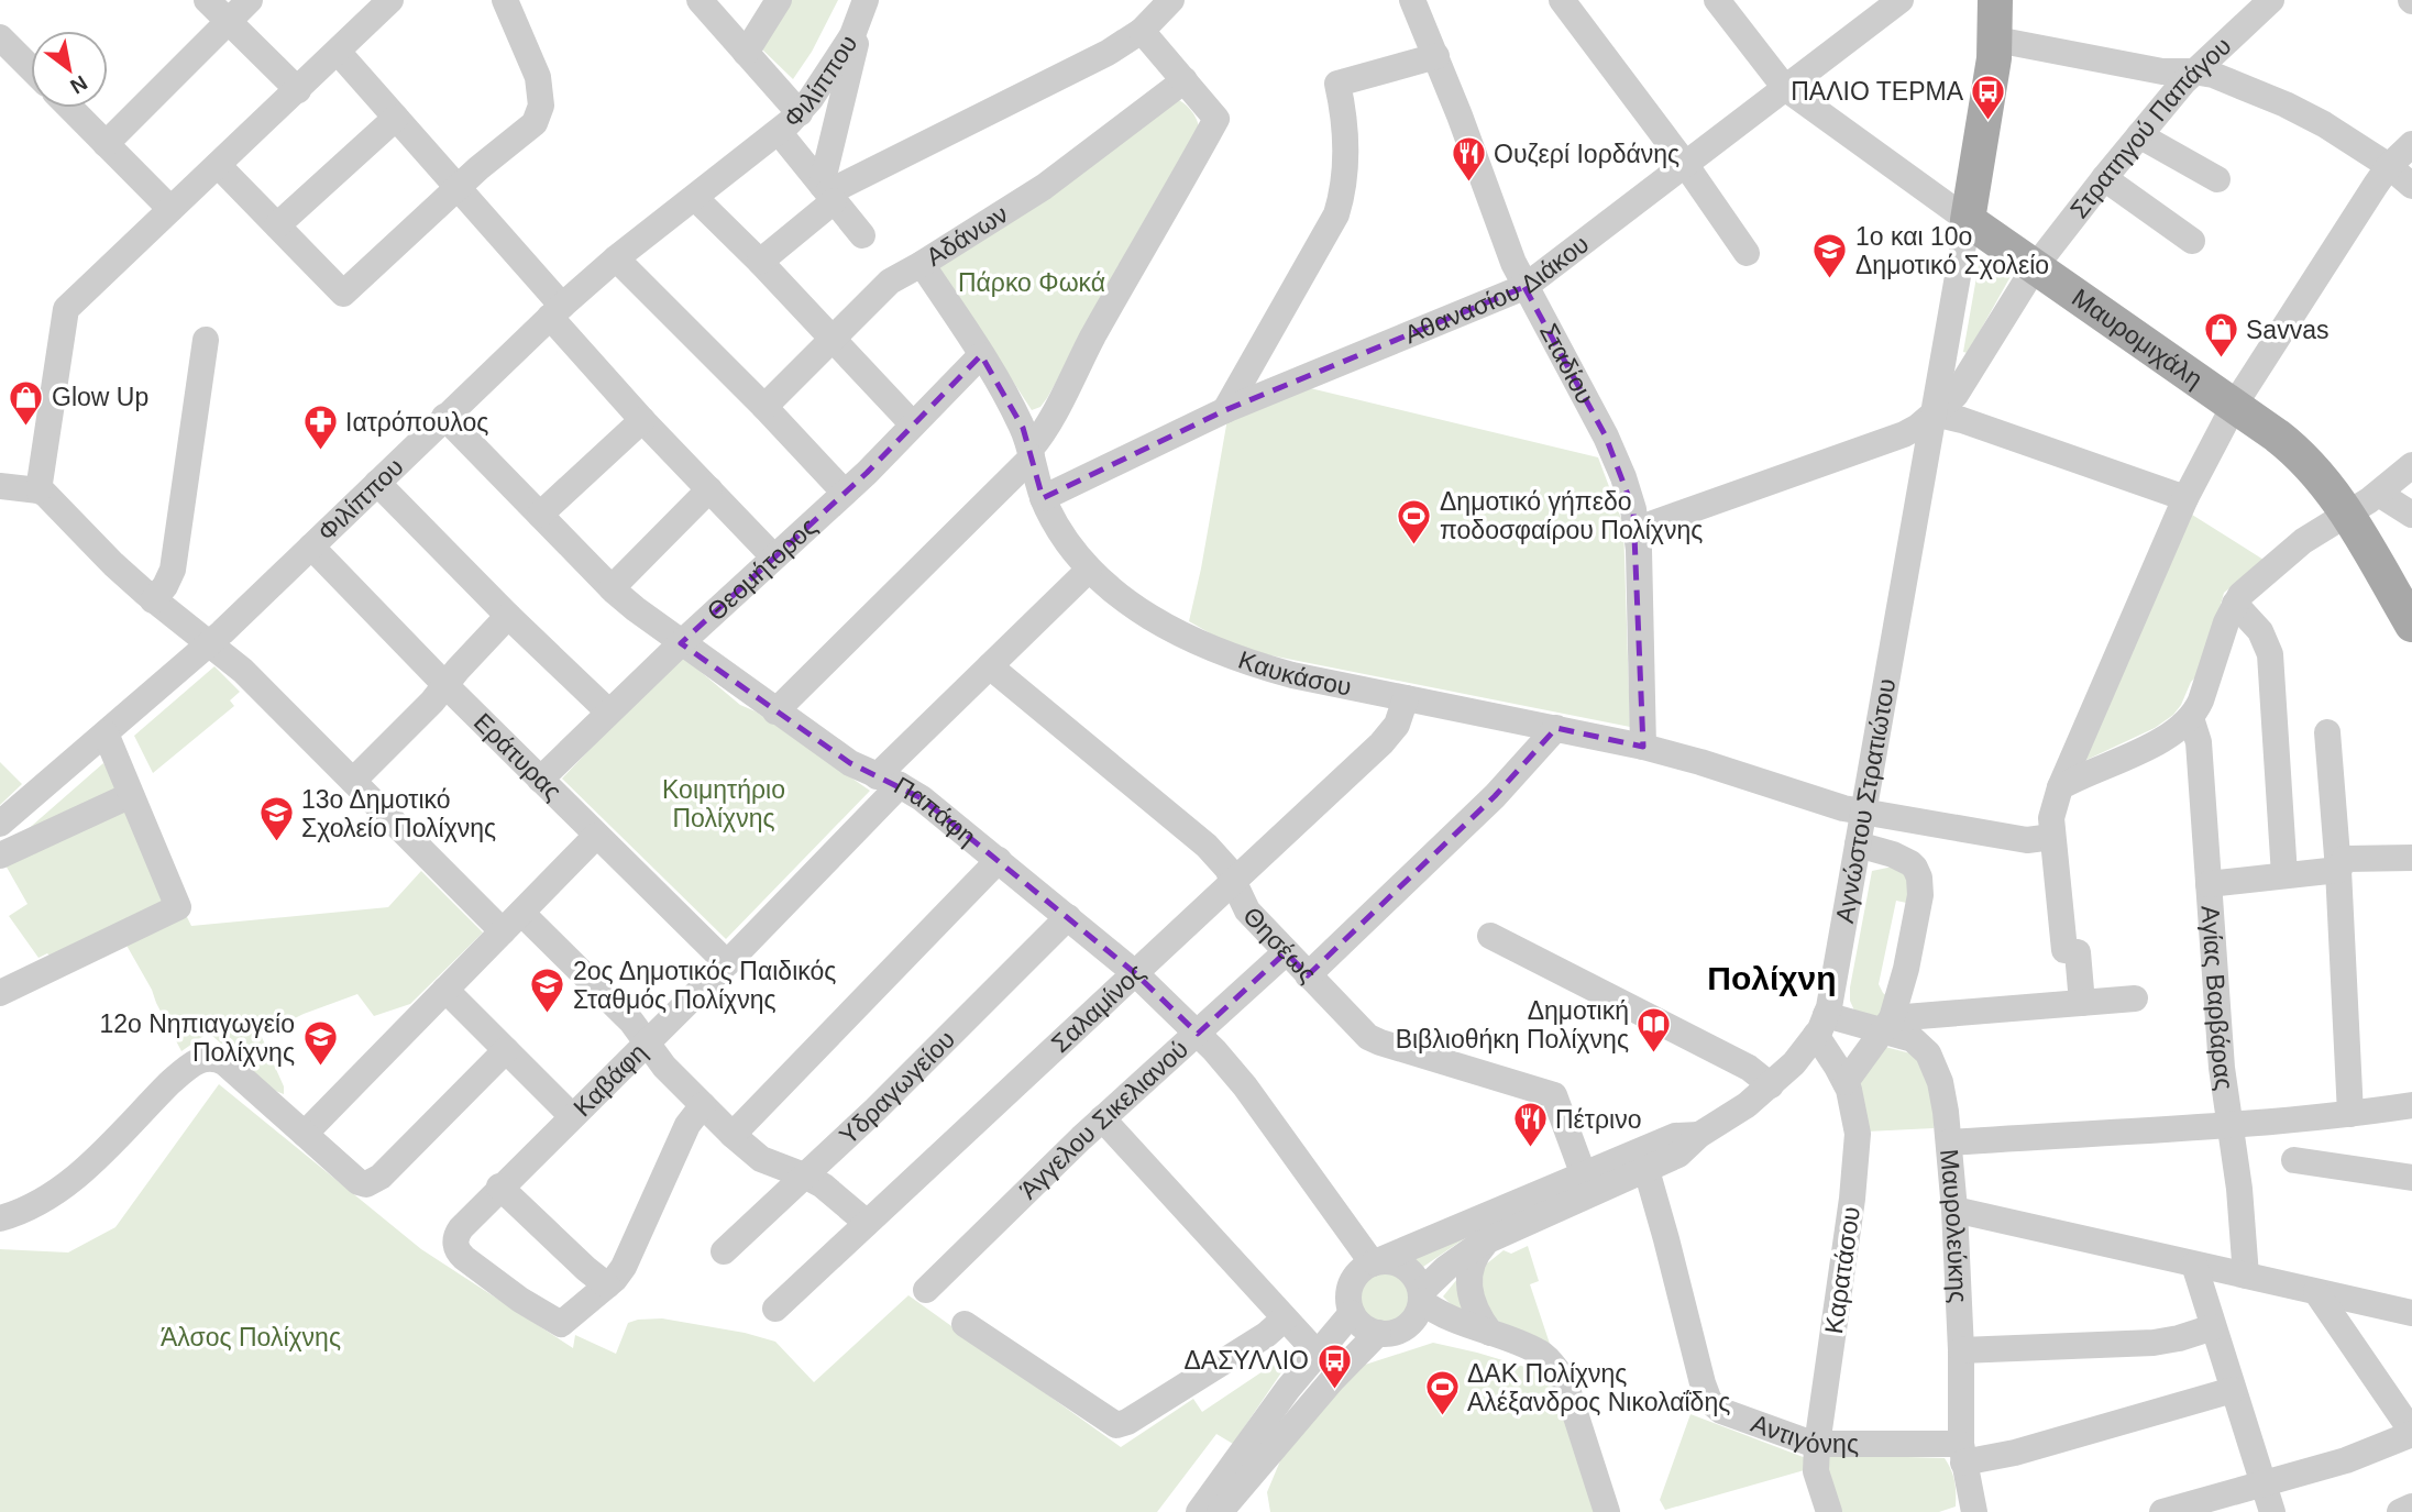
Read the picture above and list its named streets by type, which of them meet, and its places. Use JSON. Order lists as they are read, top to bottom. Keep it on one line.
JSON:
{"streets":{"main road":["Μαυρομιχάλη","Αγνώστου Στρατιώτου"],"street":["Φιλίππου","Στρατηγού Παπάγου","Αδάνων","Αθανασίου Διάκου","Σταδίου","Θεομήτορος","Καυκάσου","Εράτυρας","Παπάφη","Θησέως","Αγίας Βαρβάρας","Σαλαμίνος","Καβάφη","Υδραγωγείου","Άγγελου Σικελιανού","Μαυρολεύκης","Καρατάσου","Αντιγόνης"]},"crossings":[["Φιλίππου","Εράτυρας"],["Φιλίππου","Παπάφη"],["Στρατηγού Παπάγου","Μαυρομιχάλη"],["Στρατηγού Παπάγου","Σταδίου"],["Στρατηγού Παπάγου","Αγνώστου Στρατιώτου"],["Αδάνων","Καυκάσου"],["Αθανασίου Διάκου","Μαυρομιχάλη"],["Αθανασίου Διάκου","Σταδίου"],["Αθανασίου Διάκου","Καυκάσου"],["Μαυρομιχάλη","Αγνώστου Στρατιώτου"],["Σταδίου","Καυκάσου"],["Θεομήτορος","Καυκάσου"],["Θεομήτορος","Εράτυρας"],["Θεομήτορος","Παπάφη"],["Καυκάσου","Αγνώστου Στρατιώτου"],["Καυκάσου","Σαλαμίνος"],["Καυκάσου","Καβάφη"],["Εράτυρας","Καβάφη"],["Αγνώστου Στρατιώτου","Παπάφη"],["Αγνώστου Στρατιώτου","Θησέως"],["Αγνώστου Στρατιώτου","Μαυρολεύκης"],["Αγνώστου Στρατιώτου","Καρατάσου"],["Αγνώστου Στρατιώτου","Αντιγόνης"],["Παπάφη","Σαλαμίνος"],["Παπάφη","Καβάφη"],["Παπάφη","Υδραγωγείου"],["Παπάφη","Άγγελου Σικελιανού"],["Θησέως","Σαλαμίνος"],["Θησέως","Καβάφη"],["Θησέως","Άγγελου Σικελιανού"],["Μαυρολεύκης","Καρατάσου"],["Μαυρολεύκης","Αντιγόνης"],["Καρατάσου","Αντιγόνης"]],"districts":["Πολίχνη"],"parks":["Πάρκο Φωκά","Κοιμητήριο Πολίχνης","Άλσος Πολίχνης"],"places":{"bus stop":["ΠΑΛΙΟ ΤΕΡΜΑ","ΔΑΣΥΛΛΙΟ"],"restaurant":["Ουζερί Ιορδάνης","Πέτρινο"],"school or university":["1ο και 10ο Δημοτικό Σχολείο","13ο Δημοτικό Σχολείο Πολίχνης","2ος Δημοτικός Παιδικός Σταθμός Πολίχνης","12ο Νηπιαγωγείο Πολίχνης"],"shop":["Savvas","Glow Up"],"pharmacy":["Ιατρόπουλος"],"sports":["Δημοτικό γήπεδο ποδοσφαίρου Πολίχνης","ΔΑΚ Πολίχνης Αλέξανδρος Νικολαΐδης"],"library":["Δημοτική Βιβλιοθήκη Πολίχνης"]},"north":"bottom right"}
